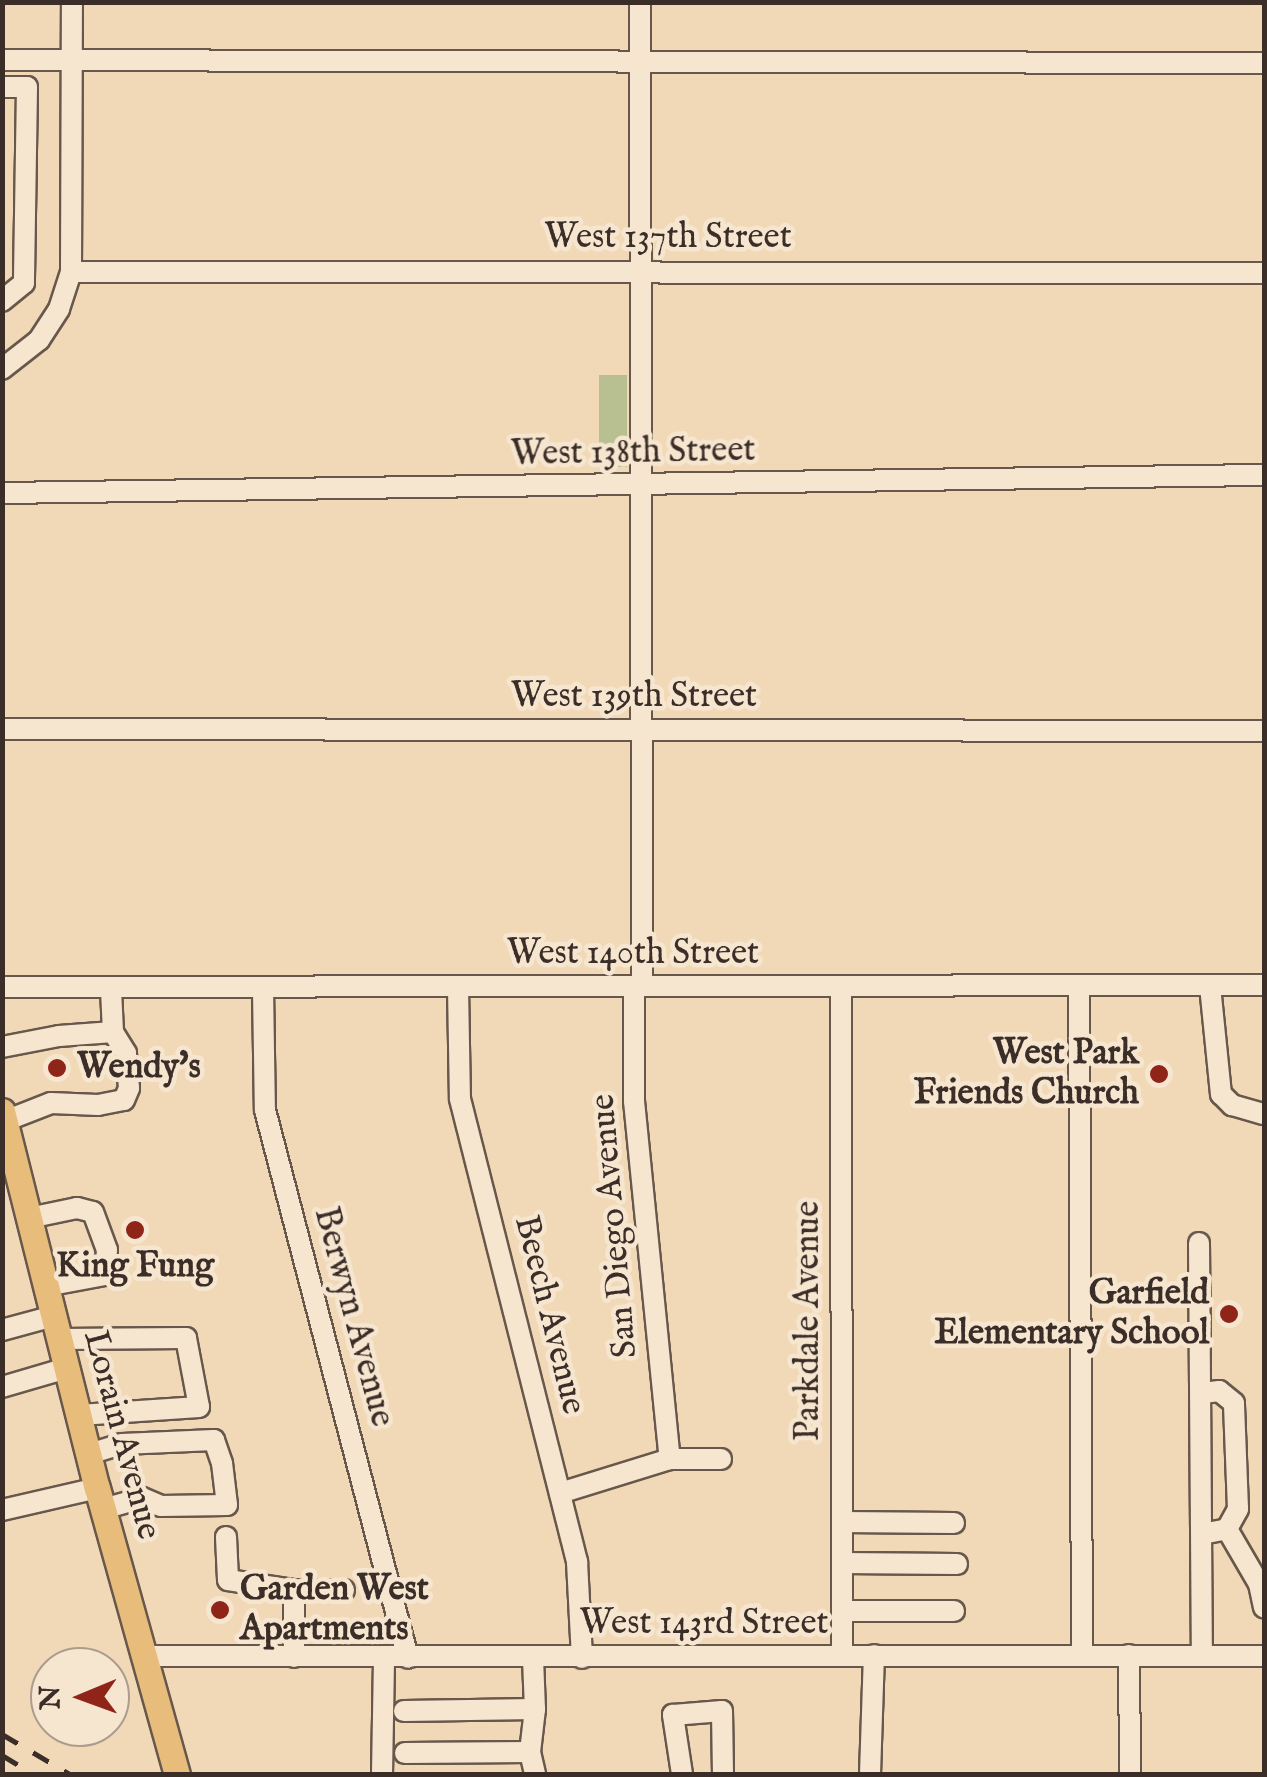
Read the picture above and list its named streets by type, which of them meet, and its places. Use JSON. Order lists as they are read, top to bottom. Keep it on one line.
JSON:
{"streets":{"main road":["Lorain Avenue"],"street":["West 137th Street","West 138th Street","West 139th Street","West 140th Street","San Diego Avenue","Beech Avenue","Berwyn Avenue","Parkdale Avenue","West 143rd Street"]},"crossings":[["West 137th Street","San Diego Avenue"],["West 138th Street","San Diego Avenue"],["West 139th Street","San Diego Avenue"],["West 140th Street","San Diego Avenue"],["West 140th Street","Beech Avenue"],["West 140th Street","Berwyn Avenue"],["West 140th Street","Parkdale Avenue"],["Beech Avenue","West 143rd Street"],["Berwyn Avenue","West 143rd Street"],["Parkdale Avenue","West 143rd Street"],["Lorain Avenue","West 143rd Street"]],"places":["Wendy's","West Park Friends Church","King Fung","Garfield Elementary School","Garden West Apartments"],"north":"left"}
